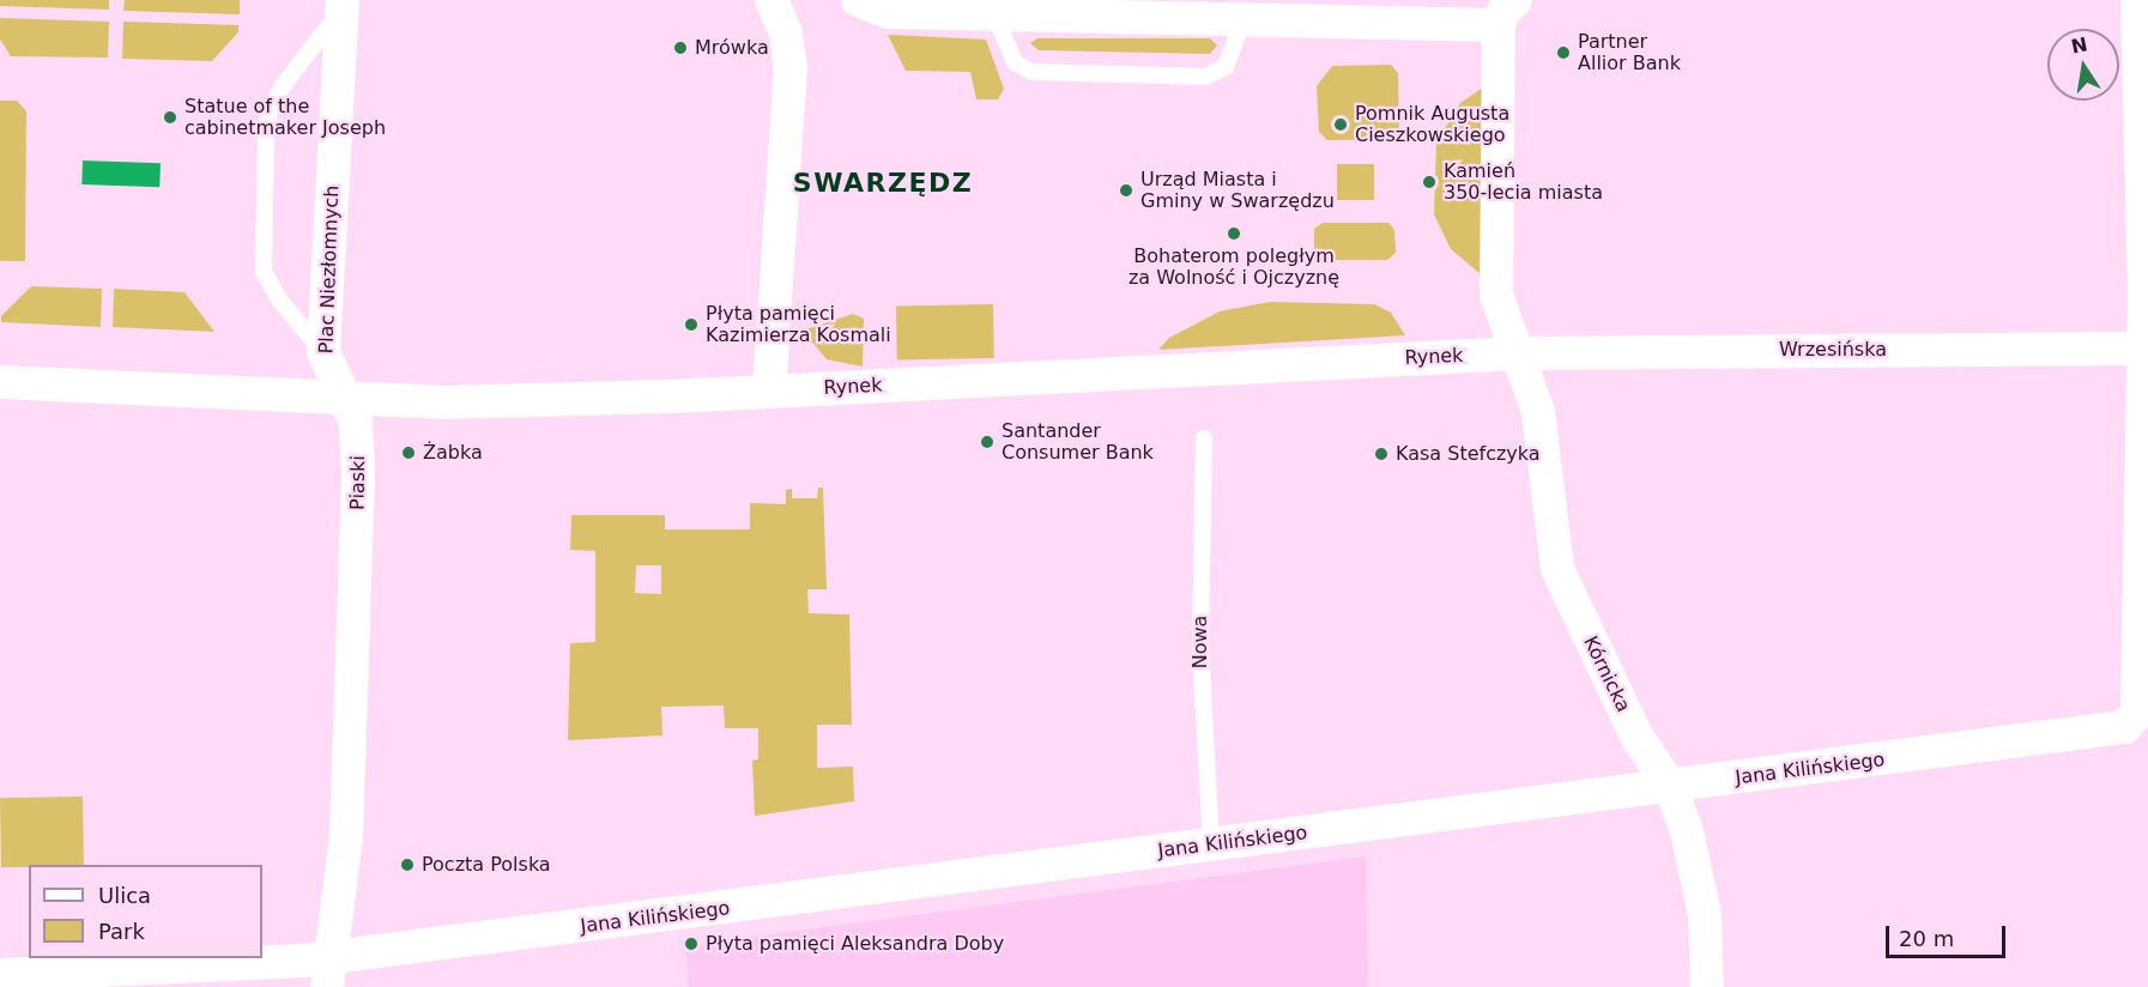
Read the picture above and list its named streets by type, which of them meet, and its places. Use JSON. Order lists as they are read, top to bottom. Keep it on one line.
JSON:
{"streets":{"street":["Plac Niezłomnych","Wrzesińska","Rynek","Piaski","Kórnicka","Jana Kilińskiego"],"lane":["Nowa"]},"crossings":[["Plac Niezłomnych","Piaski"],["Wrzesińska","Rynek"],["Wrzesińska","Kórnicka"],["Wrzesińska","Jana Kilińskiego"],["Rynek","Kórnicka"],["Piaski","Jana Kilińskiego"],["Nowa","Jana Kilińskiego"],["Kórnicka","Jana Kilińskiego"]],"districts":["SWARZĘDZ"],"places":["Mrówka","Partner Allior Bank","Statue of the cabinetmaker Joseph","Pomnik Augusta Cieszkowskiego","Kamień 350-lecia miasta","Urząd Miasta i Gminy w Swarzędzu","Bohaterom poległym za Wolność i Ojczyznę","Płyta pamięci Kazimierza Kosmali","Santander Consumer Bank","Żabka","Kasa Stefczyka","Poczta Polska","Płyta pamięci Aleksandra Doby"],"legend":["Ulica","Park"],"scale_bar":"20 m","north":"top"}
